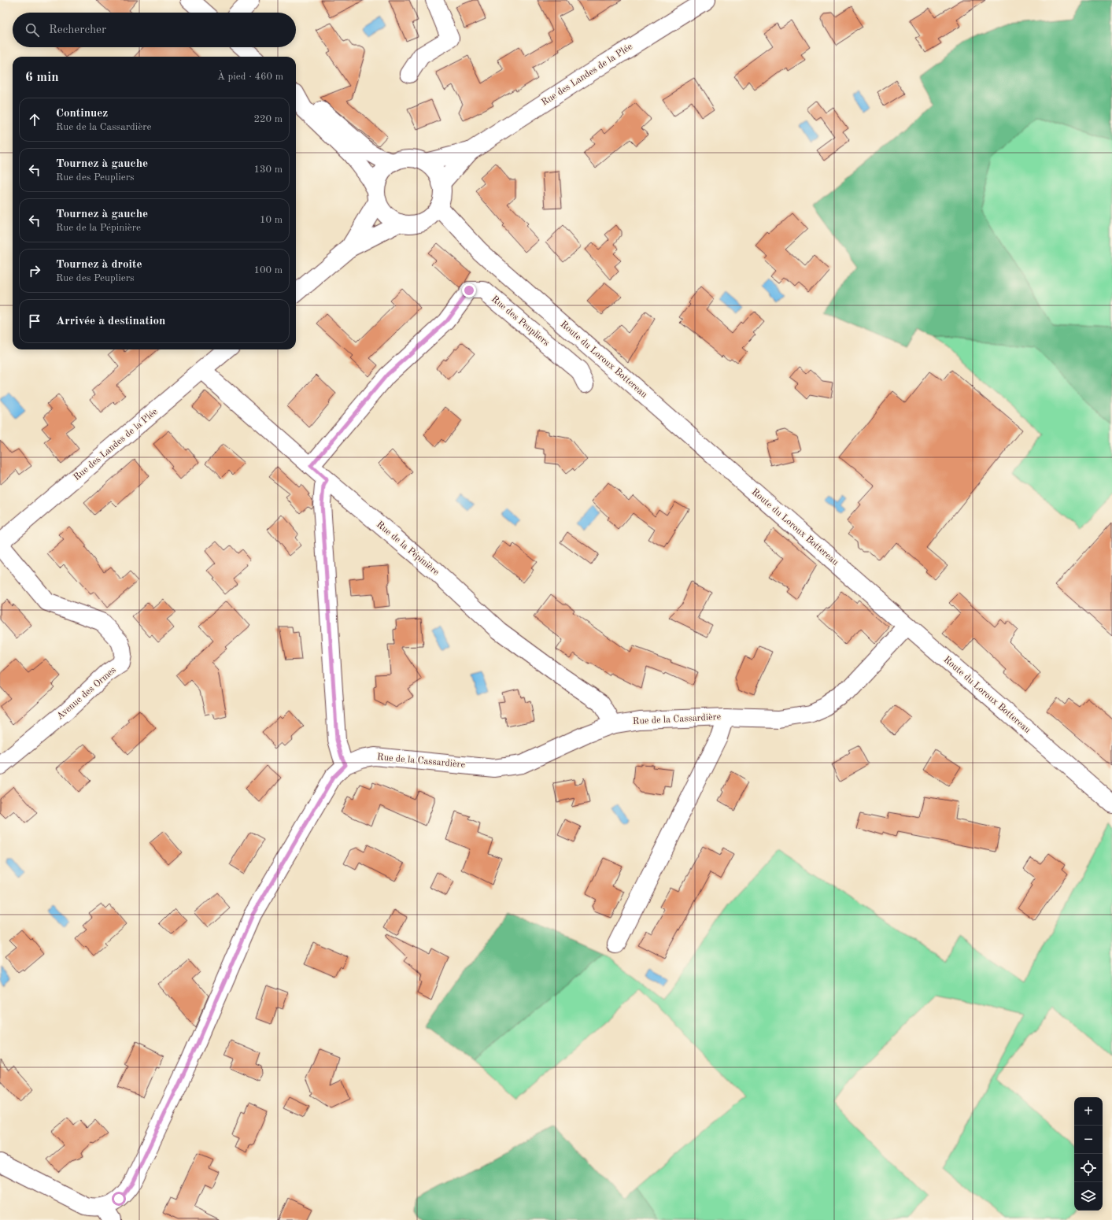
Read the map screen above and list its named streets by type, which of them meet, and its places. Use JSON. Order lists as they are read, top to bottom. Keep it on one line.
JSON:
{"streets":{"street":["Rue des Landes de la Plée","Rue des Peupliers","Route du Loroux Bottereau","Rue de la Pépinière","Avenue des Ormes","Rue de la Cassardière"]},"crossings":[["Rue des Landes de la Plée","Route du Loroux Bottereau"],["Rue des Landes de la Plée","Rue de la Pépinière"],["Rue des Peupliers","Rue de la Pépinière"],["Route du Loroux Bottereau","Rue de la Cassardière"],["Rue de la Pépinière","Rue de la Cassardière"]],"page":{"search":"Rechercher","heading":["6 min","À pied · 460 m"],"list":[["Continuez","Rue de la Cassardière","220 m"],["Tournez à gauche","Rue des Peupliers","130 m"],["Tournez à gauche","Rue de la Pépinière","10 m"],["Tournez à droite","Rue des Peupliers","100 m"],"Arrivée à destination"],"map_buttons":["+","−"]}}
